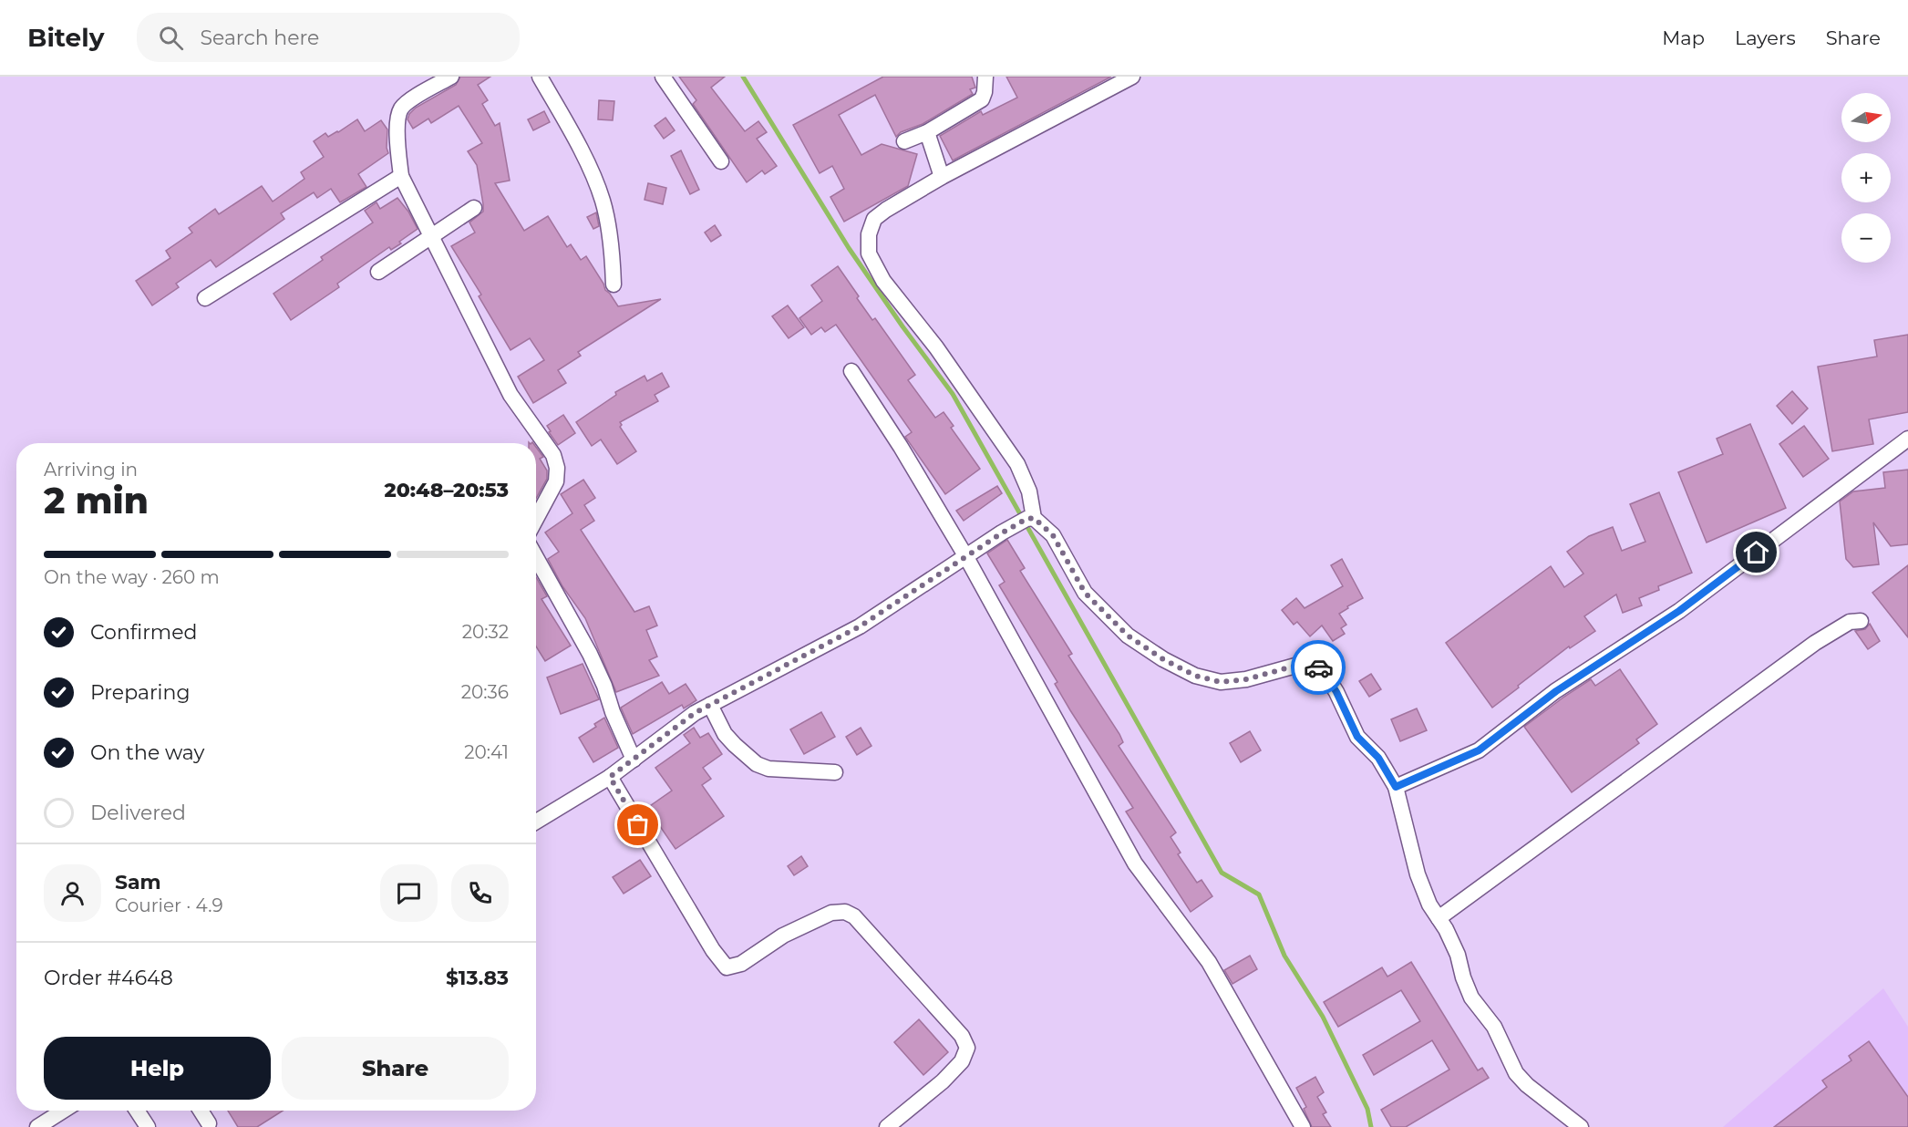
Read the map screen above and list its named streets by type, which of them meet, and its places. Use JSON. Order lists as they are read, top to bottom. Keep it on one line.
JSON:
{"north":"right","page":{"header":"Bitely","search":"Search here","nav":["Map","Layers","Share"],"map_buttons":["+","−"],"heading":["2 min","Arriving in","20:48–20:53"],"panel":["Sam","Courier · 4.9","Order #4648","$13.83"],"bar":"On the way · 260 m","list":[["Confirmed","20:32"],["Preparing","20:36"],["On the way","20:41"],"Delivered"],"buttons":["Help","Share"]}}
